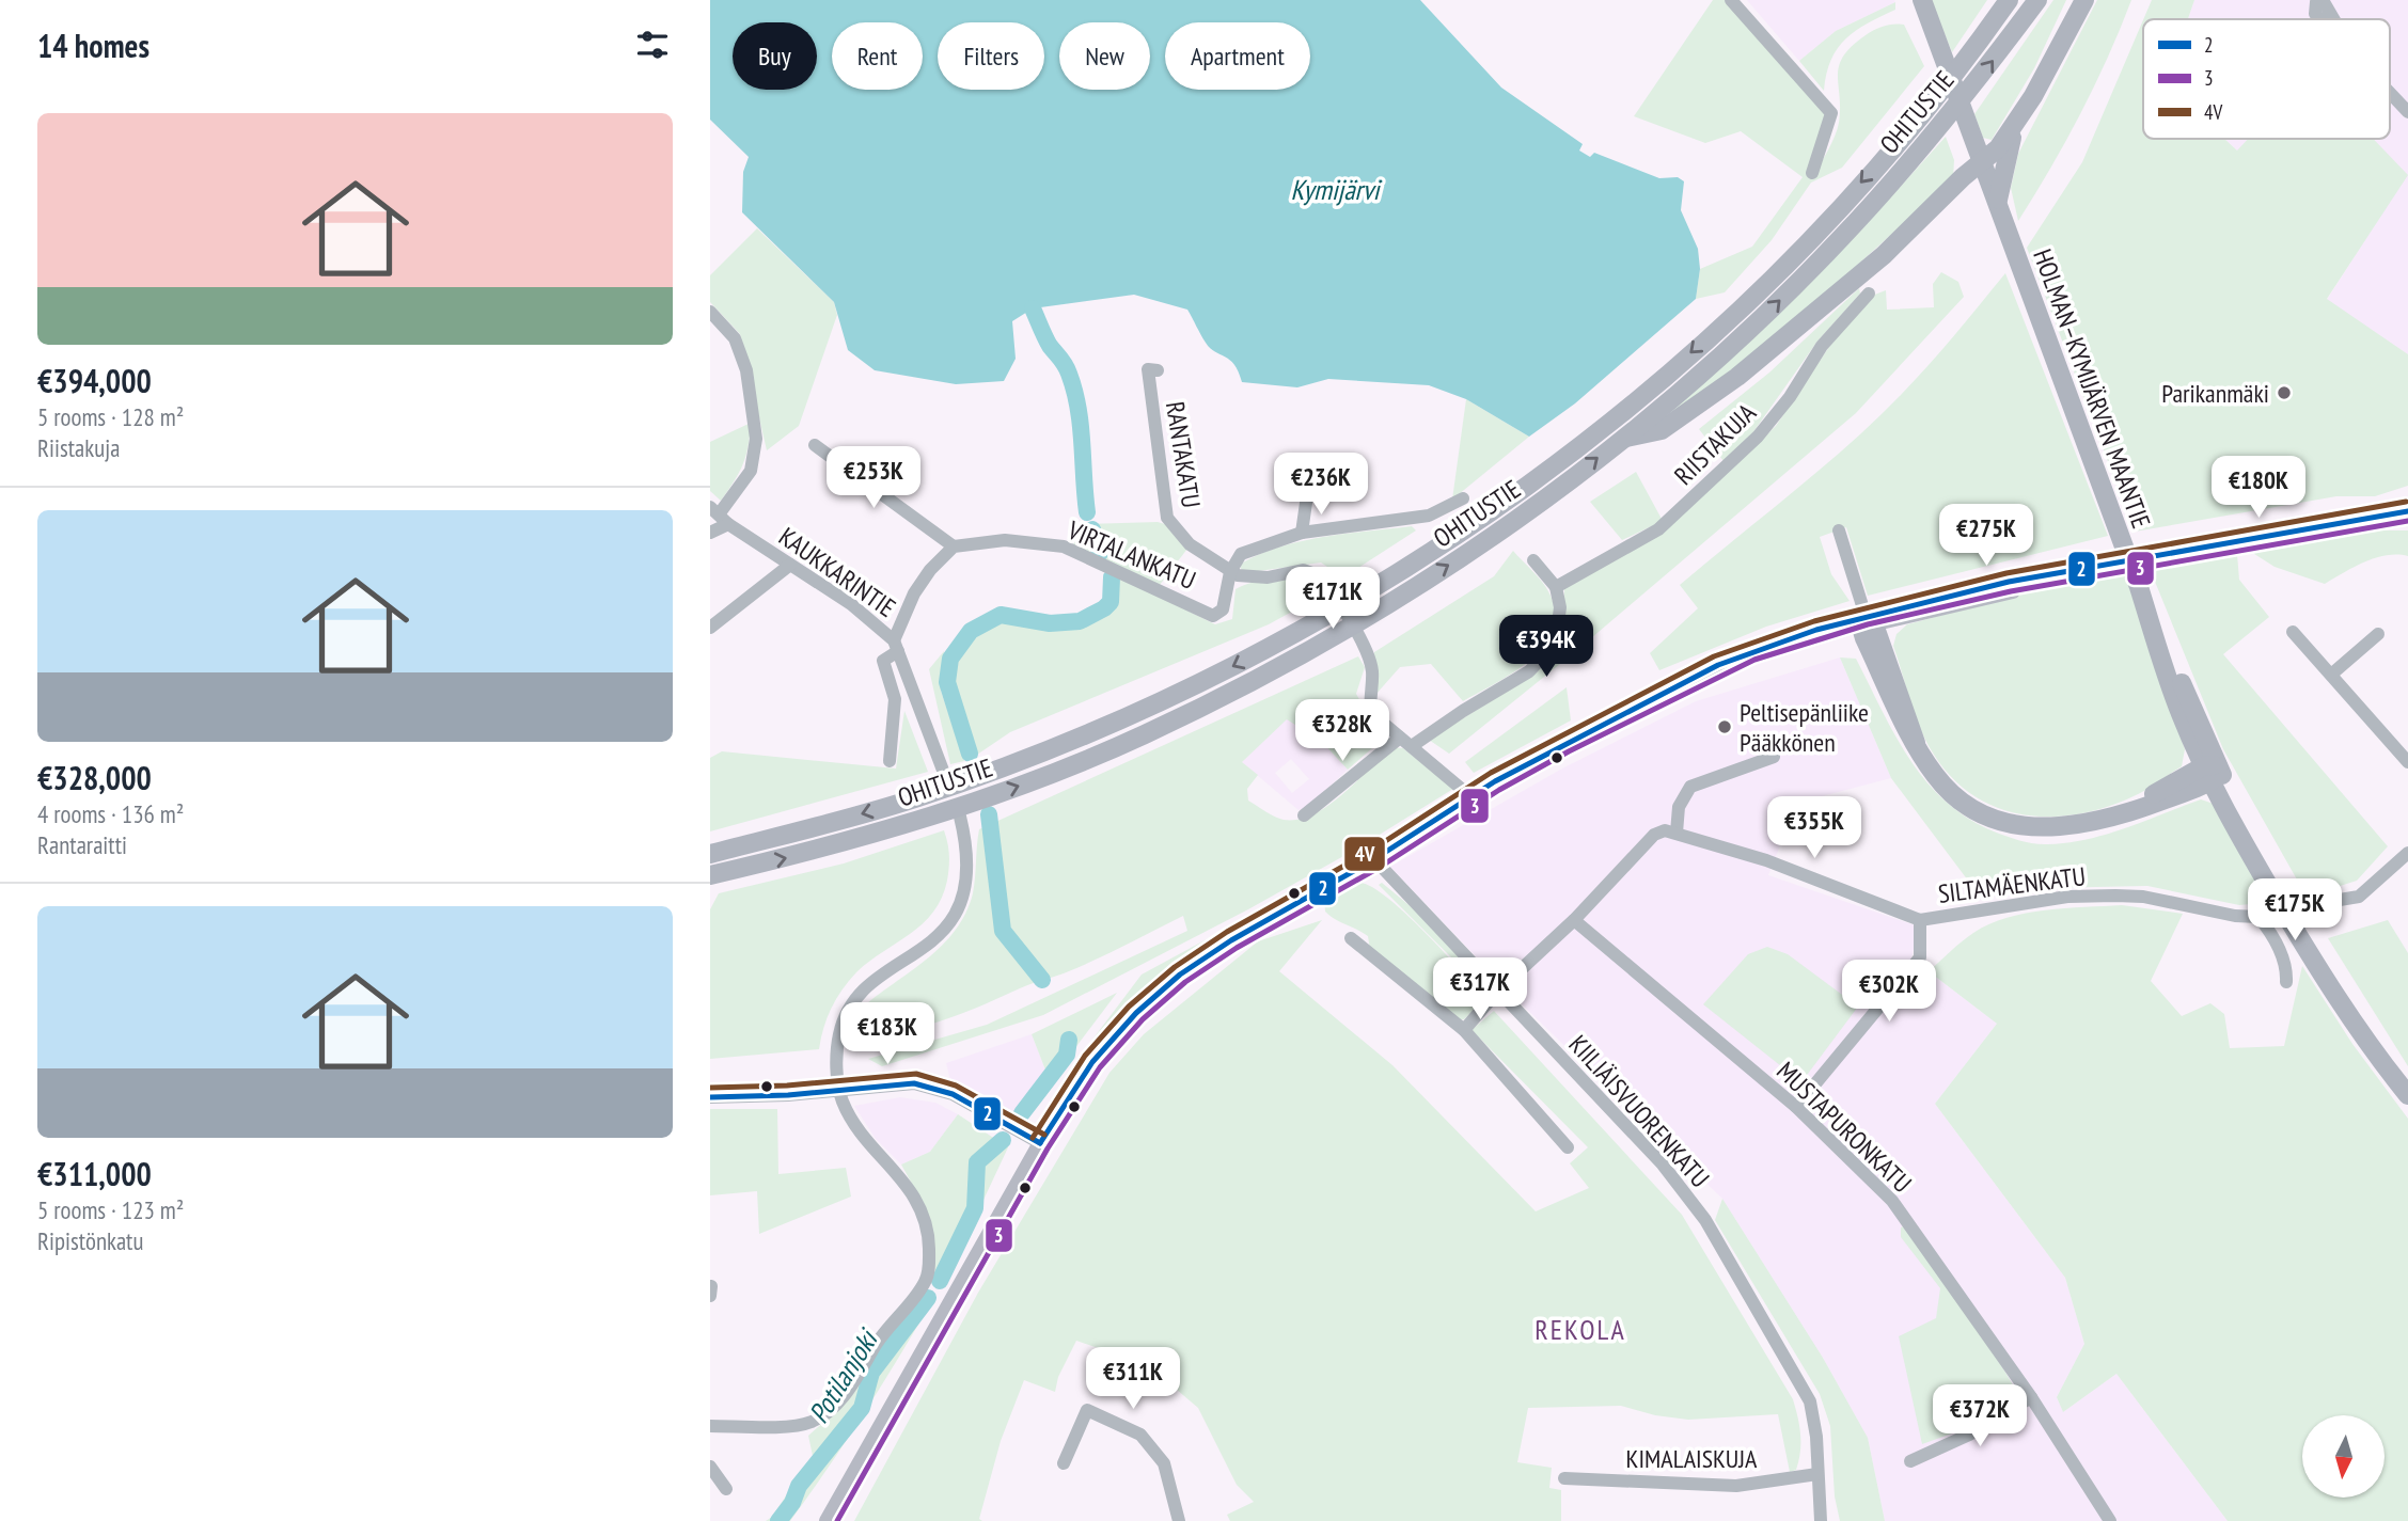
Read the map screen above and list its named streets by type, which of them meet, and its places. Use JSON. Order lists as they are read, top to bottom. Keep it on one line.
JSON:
{"streets":{"highway":["OHITUSTIE","HOLMAN–KYMIJÄRVEN MAANTIE"],"street":["RIISTAKUJA","RANTAKATU","VIRTALANKATU","KAUKKARINTIE","SILTAMÄENKATU","KIILIÄISVUORENKATU","MUSTAPURONKATU","KIMALAISKUJA"]},"crossings":[["RANTAKATU","VIRTALANKATU"],["KIILIÄISVUORENKATU","KIMALAISKUJA"]],"districts":["REKOLA"],"water":["Kymijärvi","Potilanjoki"],"places":["Parikanmäki","Peltisepänliike Pääkkönen"],"lines":["transit line 4V","transit line 2","transit line 3"],"legend":["2","3","4V"],"north":"bottom","page":{"heading":"14 homes","chip":["Buy","Rent","Filters","New","Apartment"],"list":[{"name":"€394,000","note":"5 rooms · 128 m² · Riistakuja"},{"name":"€328,000","note":"4 rooms · 136 m² · Rantaraitti"},{"name":"€311,000","note":"5 rooms · 123 m² · Ripistönkatu"}],"price":["€253K","€236K","€180K","€275K","€171K","€394K","€328K","€355K","€175K","€317K","€302K","€183K","€311K","€372K"]}}
